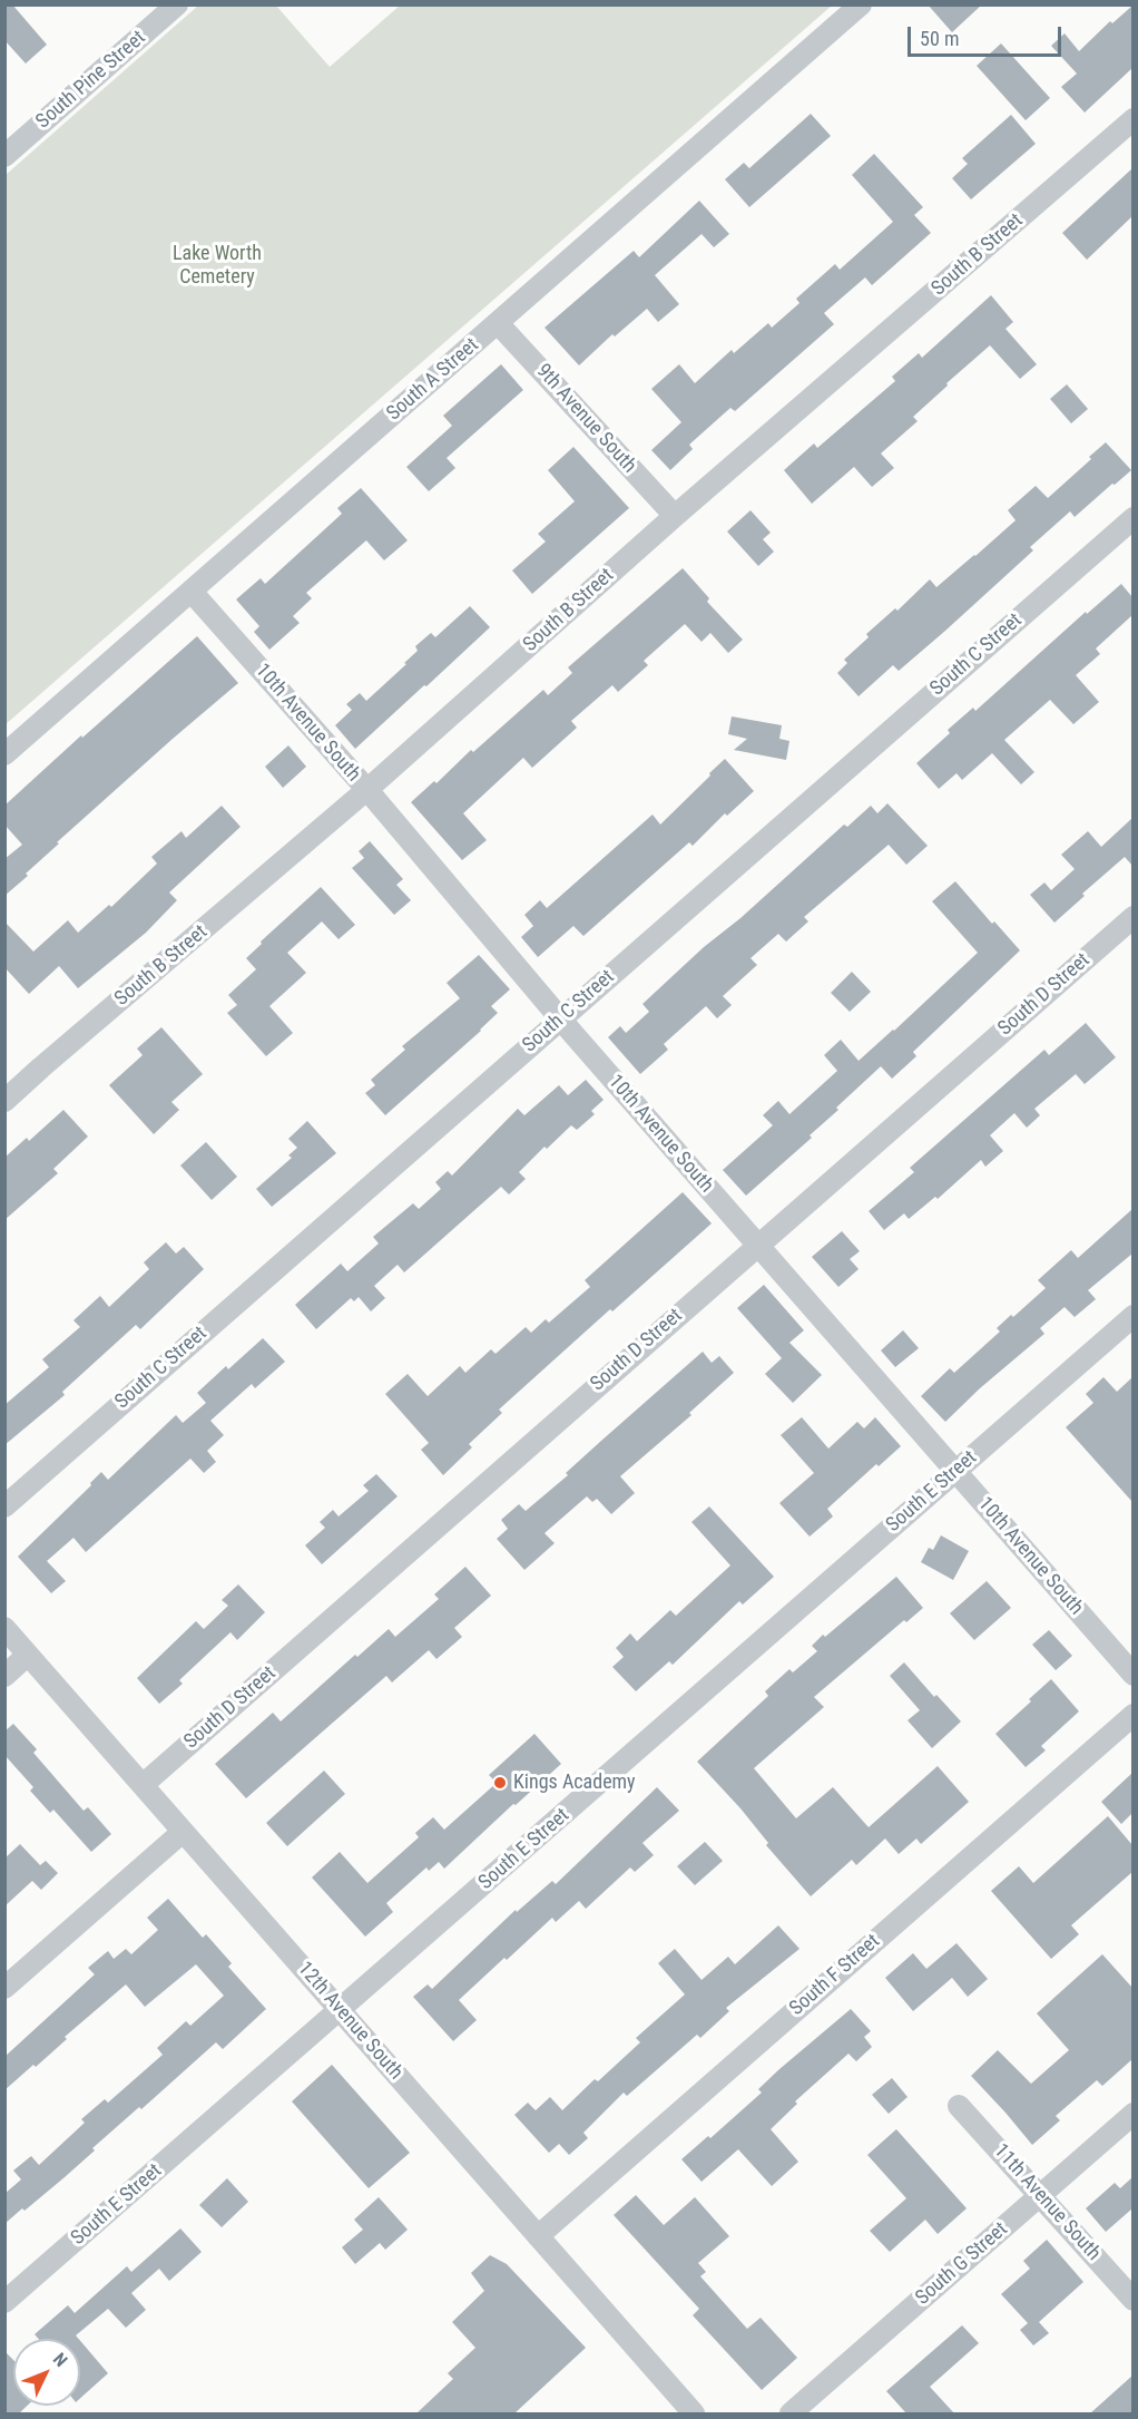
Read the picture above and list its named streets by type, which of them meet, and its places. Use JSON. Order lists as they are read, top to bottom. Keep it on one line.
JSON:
{"streets":{"street":["South Pine Street","South B Street","South A Street","9th Avenue South","South C Street","10th Avenue South","South D Street","South E Street","South F Street","12th Avenue South","11th Avenue South","South G Street"]},"crossings":[["South B Street","9th Avenue South"],["South B Street","10th Avenue South"],["South A Street","9th Avenue South"],["South A Street","10th Avenue South"],["South C Street","10th Avenue South"],["10th Avenue South","South D Street"],["10th Avenue South","South E Street"],["South D Street","12th Avenue South"],["South E Street","12th Avenue South"],["South F Street","12th Avenue South"],["11th Avenue South","South G Street"]],"parks":["Lake Worth Cemetery"],"places":["Kings Academy"],"scale_bar":"50 m","north":"top right"}
